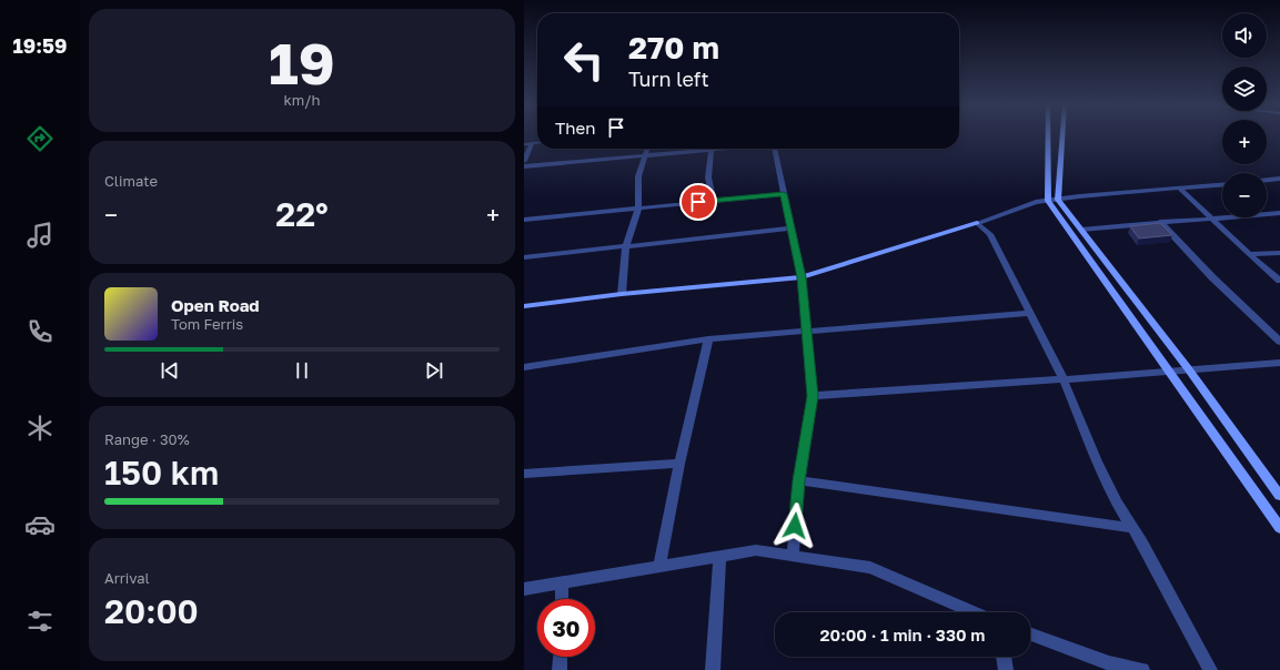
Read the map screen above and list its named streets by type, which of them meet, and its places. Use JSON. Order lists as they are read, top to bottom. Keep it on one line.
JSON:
{"page":{"tabs":"19:59","tile":[["19","km/h"],"Climate",["Range · 30%","150 km"],["Arrival","20:00"]],"map_buttons":["+","−"],"turn":["270 m","Turn left"],"then":"Then","heat":["−","22°","+"],"song":["Open Road","Tom Ferris"],"limit":"30","trip":"20:00 · 1 min · 330 m"}}
